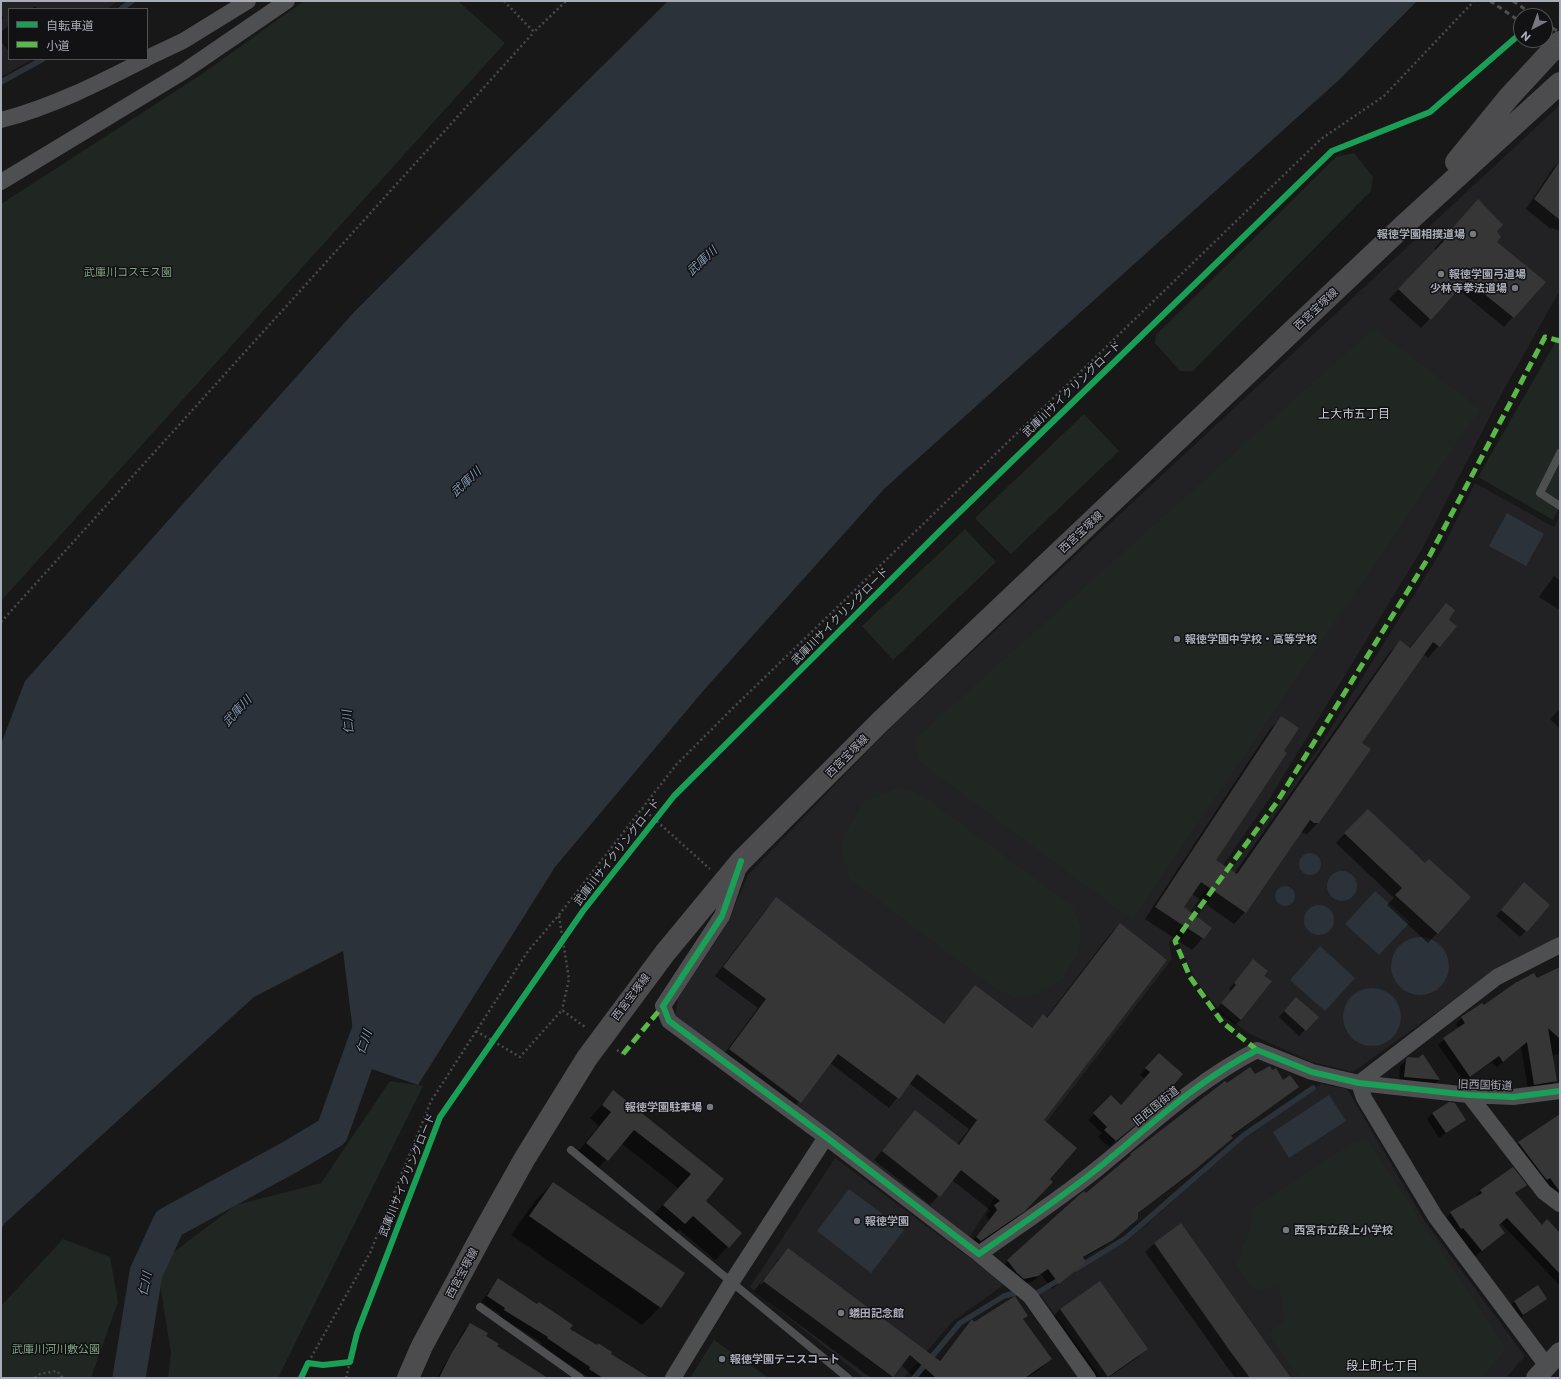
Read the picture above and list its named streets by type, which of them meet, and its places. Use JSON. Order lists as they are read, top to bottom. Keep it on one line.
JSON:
{"streets":{"main road":["西宮宝塚線"],"street":["旧西国街道"],"cycle path":["武庫川サイクリングロード"]},"districts":["上大市五丁目","段上町七丁目"],"water":["武庫川","仁川"],"parks":["武庫川コスモス園","武庫川河川敷公園"],"places":["報徳学園相撲道場","報徳学園弓道場","少林寺拳法道場","報徳学園中学校・高等学校","報徳学園駐車場","報徳学園","西宮市立段上小学校","蟻田記念館","報徳学園テニスコート"],"legend":["自転車道","小道"],"north":"bottom left"}
